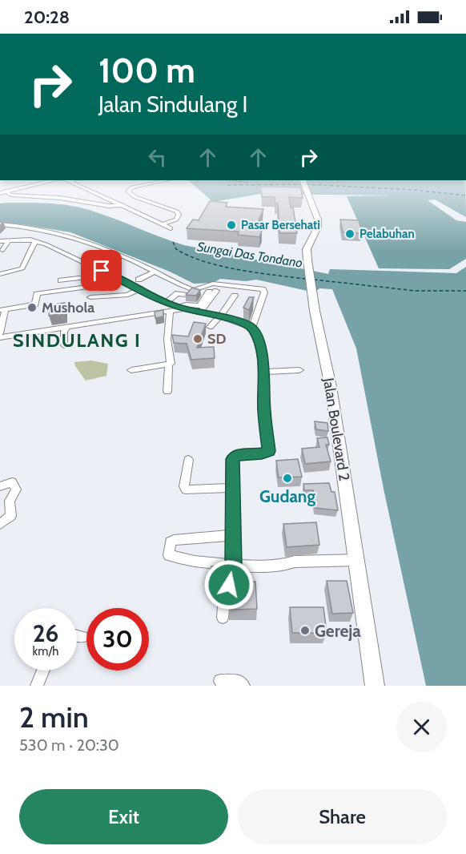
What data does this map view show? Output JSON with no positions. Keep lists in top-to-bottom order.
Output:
{
  "streets": {
    "main road": ["Jalan Boulevard 2"]
  },
  "districts": ["SINDULANG I"],
  "water": ["Sungai Das Tondano"],
  "places": [
    "Pasar Bersehati",
    "Pelabuhan",
    "Mushola",
    "SD",
    "Gudang",
    "Gereja"
  ],
  "page": {
    "status": "20:28",
    "turn": ["100 m", "Jalan Sindulang I"],
    "speed": "26 km/h",
    "limit": "30",
    "heading": ["2 min", "530 m · 20:30"],
    "buttons": ["Exit", "Share"]
  }
}
